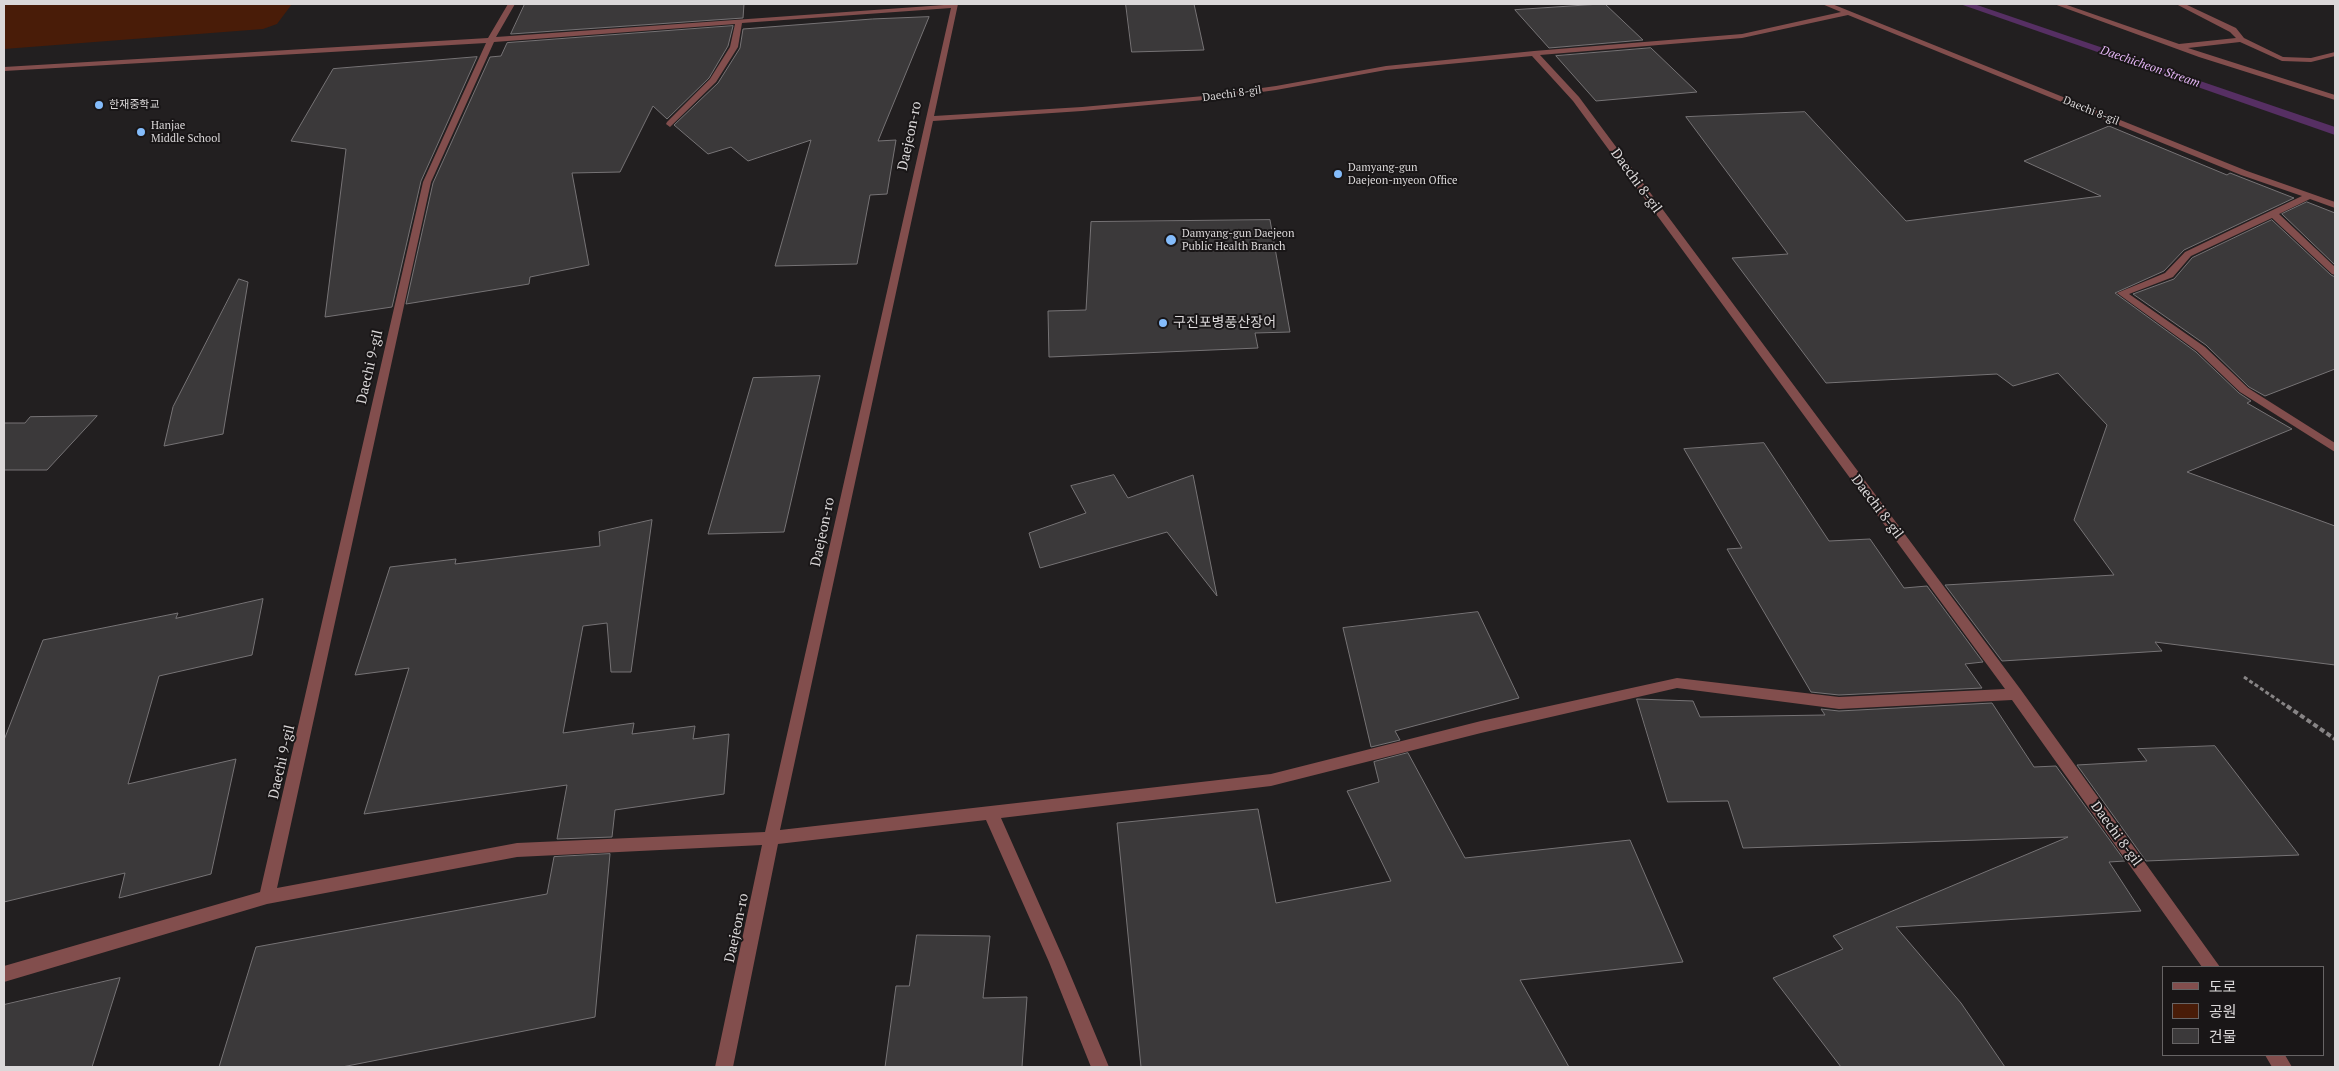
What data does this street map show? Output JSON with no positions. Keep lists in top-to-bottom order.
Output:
{
  "streets": {
    "street": ["Daechi 8-gil", "Daejeon-ro", "Daechi 9-gil"]
  },
  "crossings": [
    ["Daechi 8-gil", "Daejeon-ro"]
  ],
  "water": ["Daechicheon Stream"],
  "places": [
    "한재중학교",
    "Hanjae Middle School",
    "Damyang-gun Daejeon-myeon Office",
    "Damyang-gun Daejeon Public Health Branch",
    "구진포병풍산장어"
  ],
  "legend": ["도로", "공원", "건물"]
}
